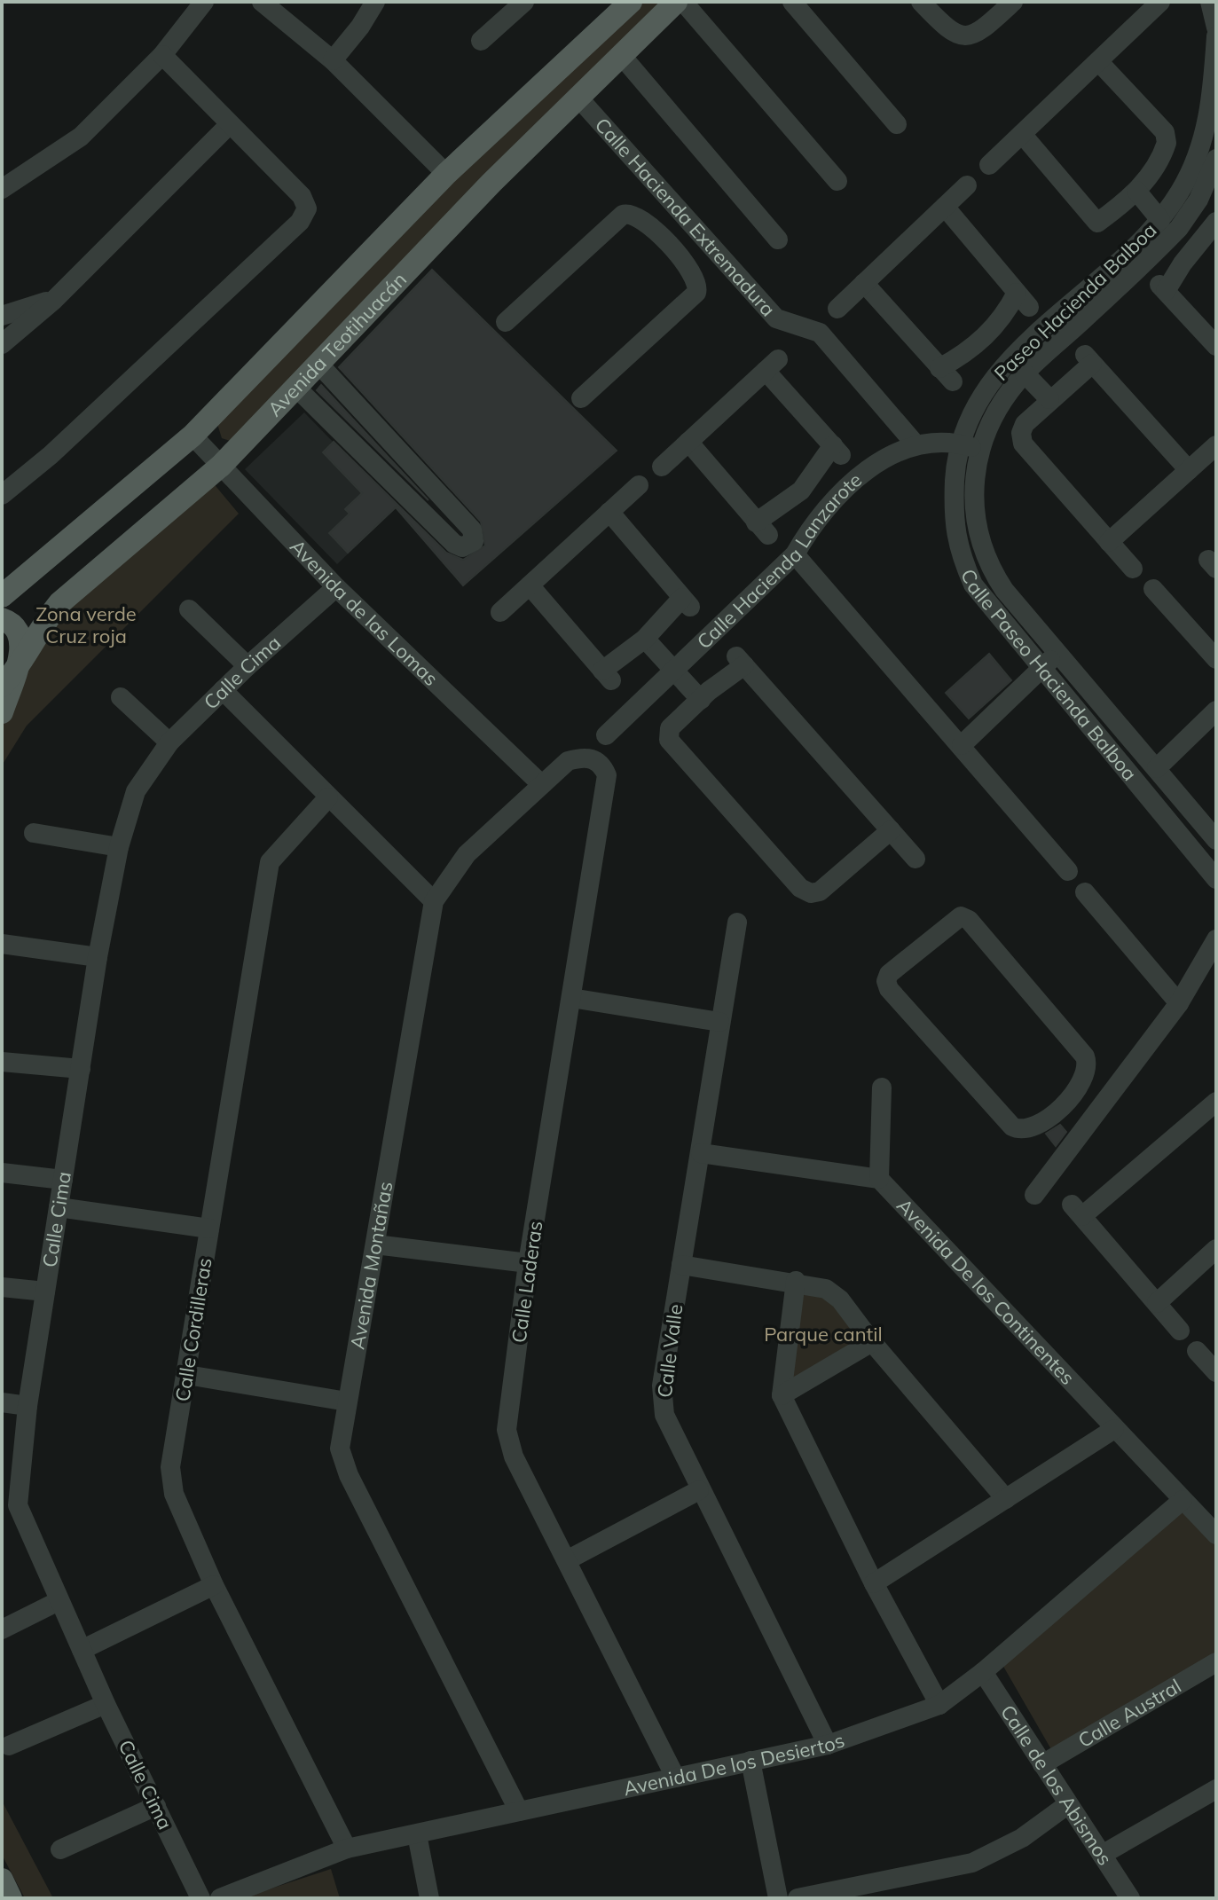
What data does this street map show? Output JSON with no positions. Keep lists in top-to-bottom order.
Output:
{
  "streets": {
    "main road": ["Avenida Teotihuacán"],
    "street": [
      "Calle Hacienda Extremadura",
      "Paseo Hacienda Balboa",
      "Calle Hacienda Lanzarote",
      "Avenida de las Lomas",
      "Calle Cima",
      "Calle Paseo Hacienda Balboa",
      "Avenida Montañas",
      "Calle Laderas",
      "Avenida De los Continentes",
      "Calle Cordilleras",
      "Calle Valle",
      "Calle Austral",
      "Avenida De los Desiertos",
      "Calle de los Abismos"
    ]
  },
  "crossings": [
    ["Calle Hacienda Extremadura", "Avenida Teotihuacán"],
    ["Calle Hacienda Extremadura", "Calle Hacienda Lanzarote"],
    ["Paseo Hacienda Balboa", "Calle Hacienda Lanzarote"],
    ["Paseo Hacienda Balboa", "Calle Paseo Hacienda Balboa"],
    ["Avenida Teotihuacán", "Avenida de las Lomas"],
    ["Calle Hacienda Lanzarote", "Calle Paseo Hacienda Balboa"],
    ["Avenida de las Lomas", "Calle Cima"],
    ["Avenida de las Lomas", "Avenida Montañas"],
    ["Avenida Montañas", "Calle Laderas"],
    ["Avenida Montañas", "Avenida De los Desiertos"],
    ["Calle Laderas", "Avenida De los Desiertos"],
    ["Avenida De los Continentes", "Avenida De los Desiertos"],
    ["Calle Cordilleras", "Avenida De los Desiertos"],
    ["Calle Valle", "Avenida De los Desiertos"],
    ["Calle Austral", "Calle de los Abismos"],
    ["Avenida De los Desiertos", "Calle de los Abismos"]
  ],
  "parks": ["Zona verde Cruz roja", "Parque cantil"]
}
